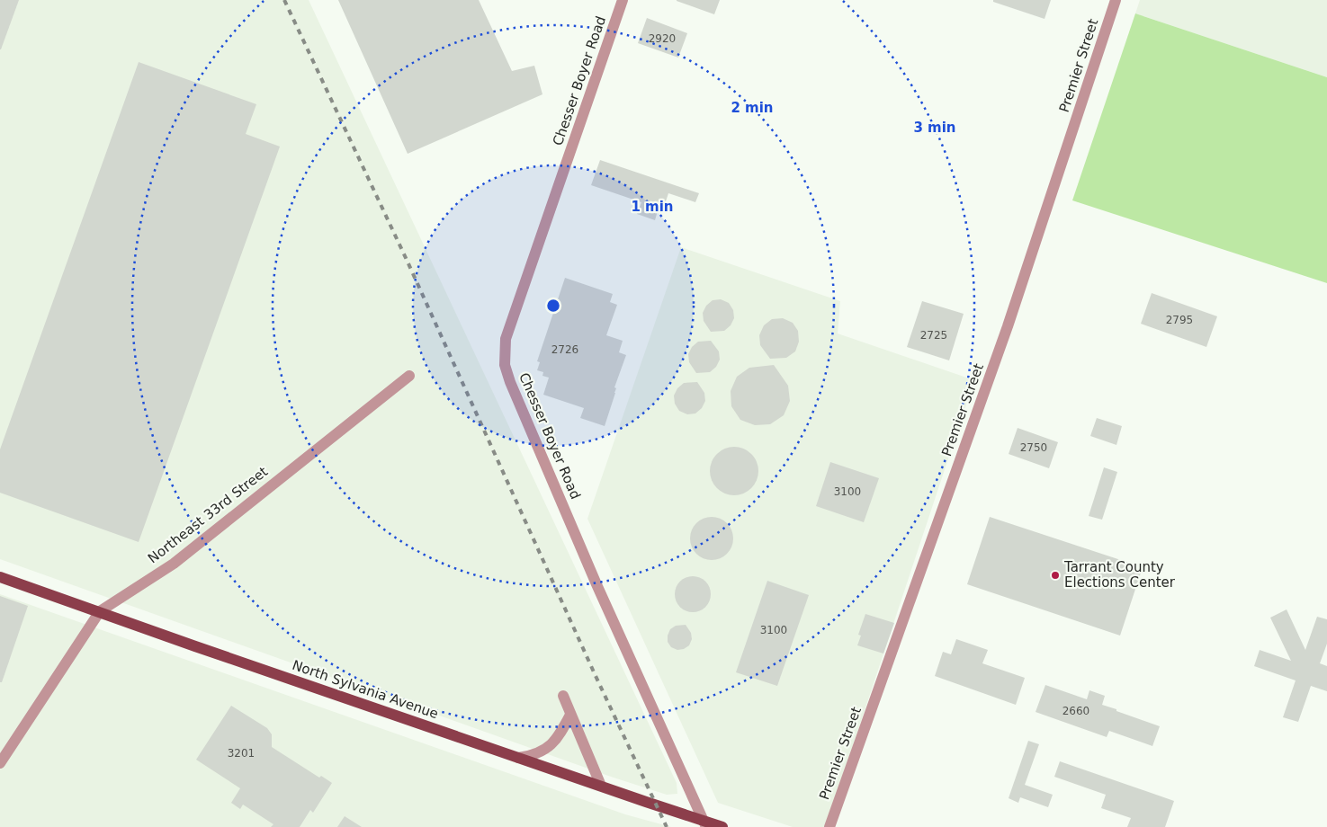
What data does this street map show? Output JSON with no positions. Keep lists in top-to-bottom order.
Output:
{
  "streets": {
    "main road": ["North Sylvania Avenue"],
    "street": ["Premier Street", "Chesser Boyer Road", "Northeast 33rd Street"]
  },
  "crossings": [
    ["Chesser Boyer Road", "North Sylvania Avenue"],
    ["Northeast 33rd Street", "North Sylvania Avenue"]
  ],
  "places": ["Tarrant County Elections Center"],
  "house_numbers": [
    "2920",
    "2795",
    "2725",
    "2726",
    "2750",
    "3100",
    "3100",
    "2660",
    "3201"
  ],
  "rings": ["2 min", "3 min", "1 min"]
}
